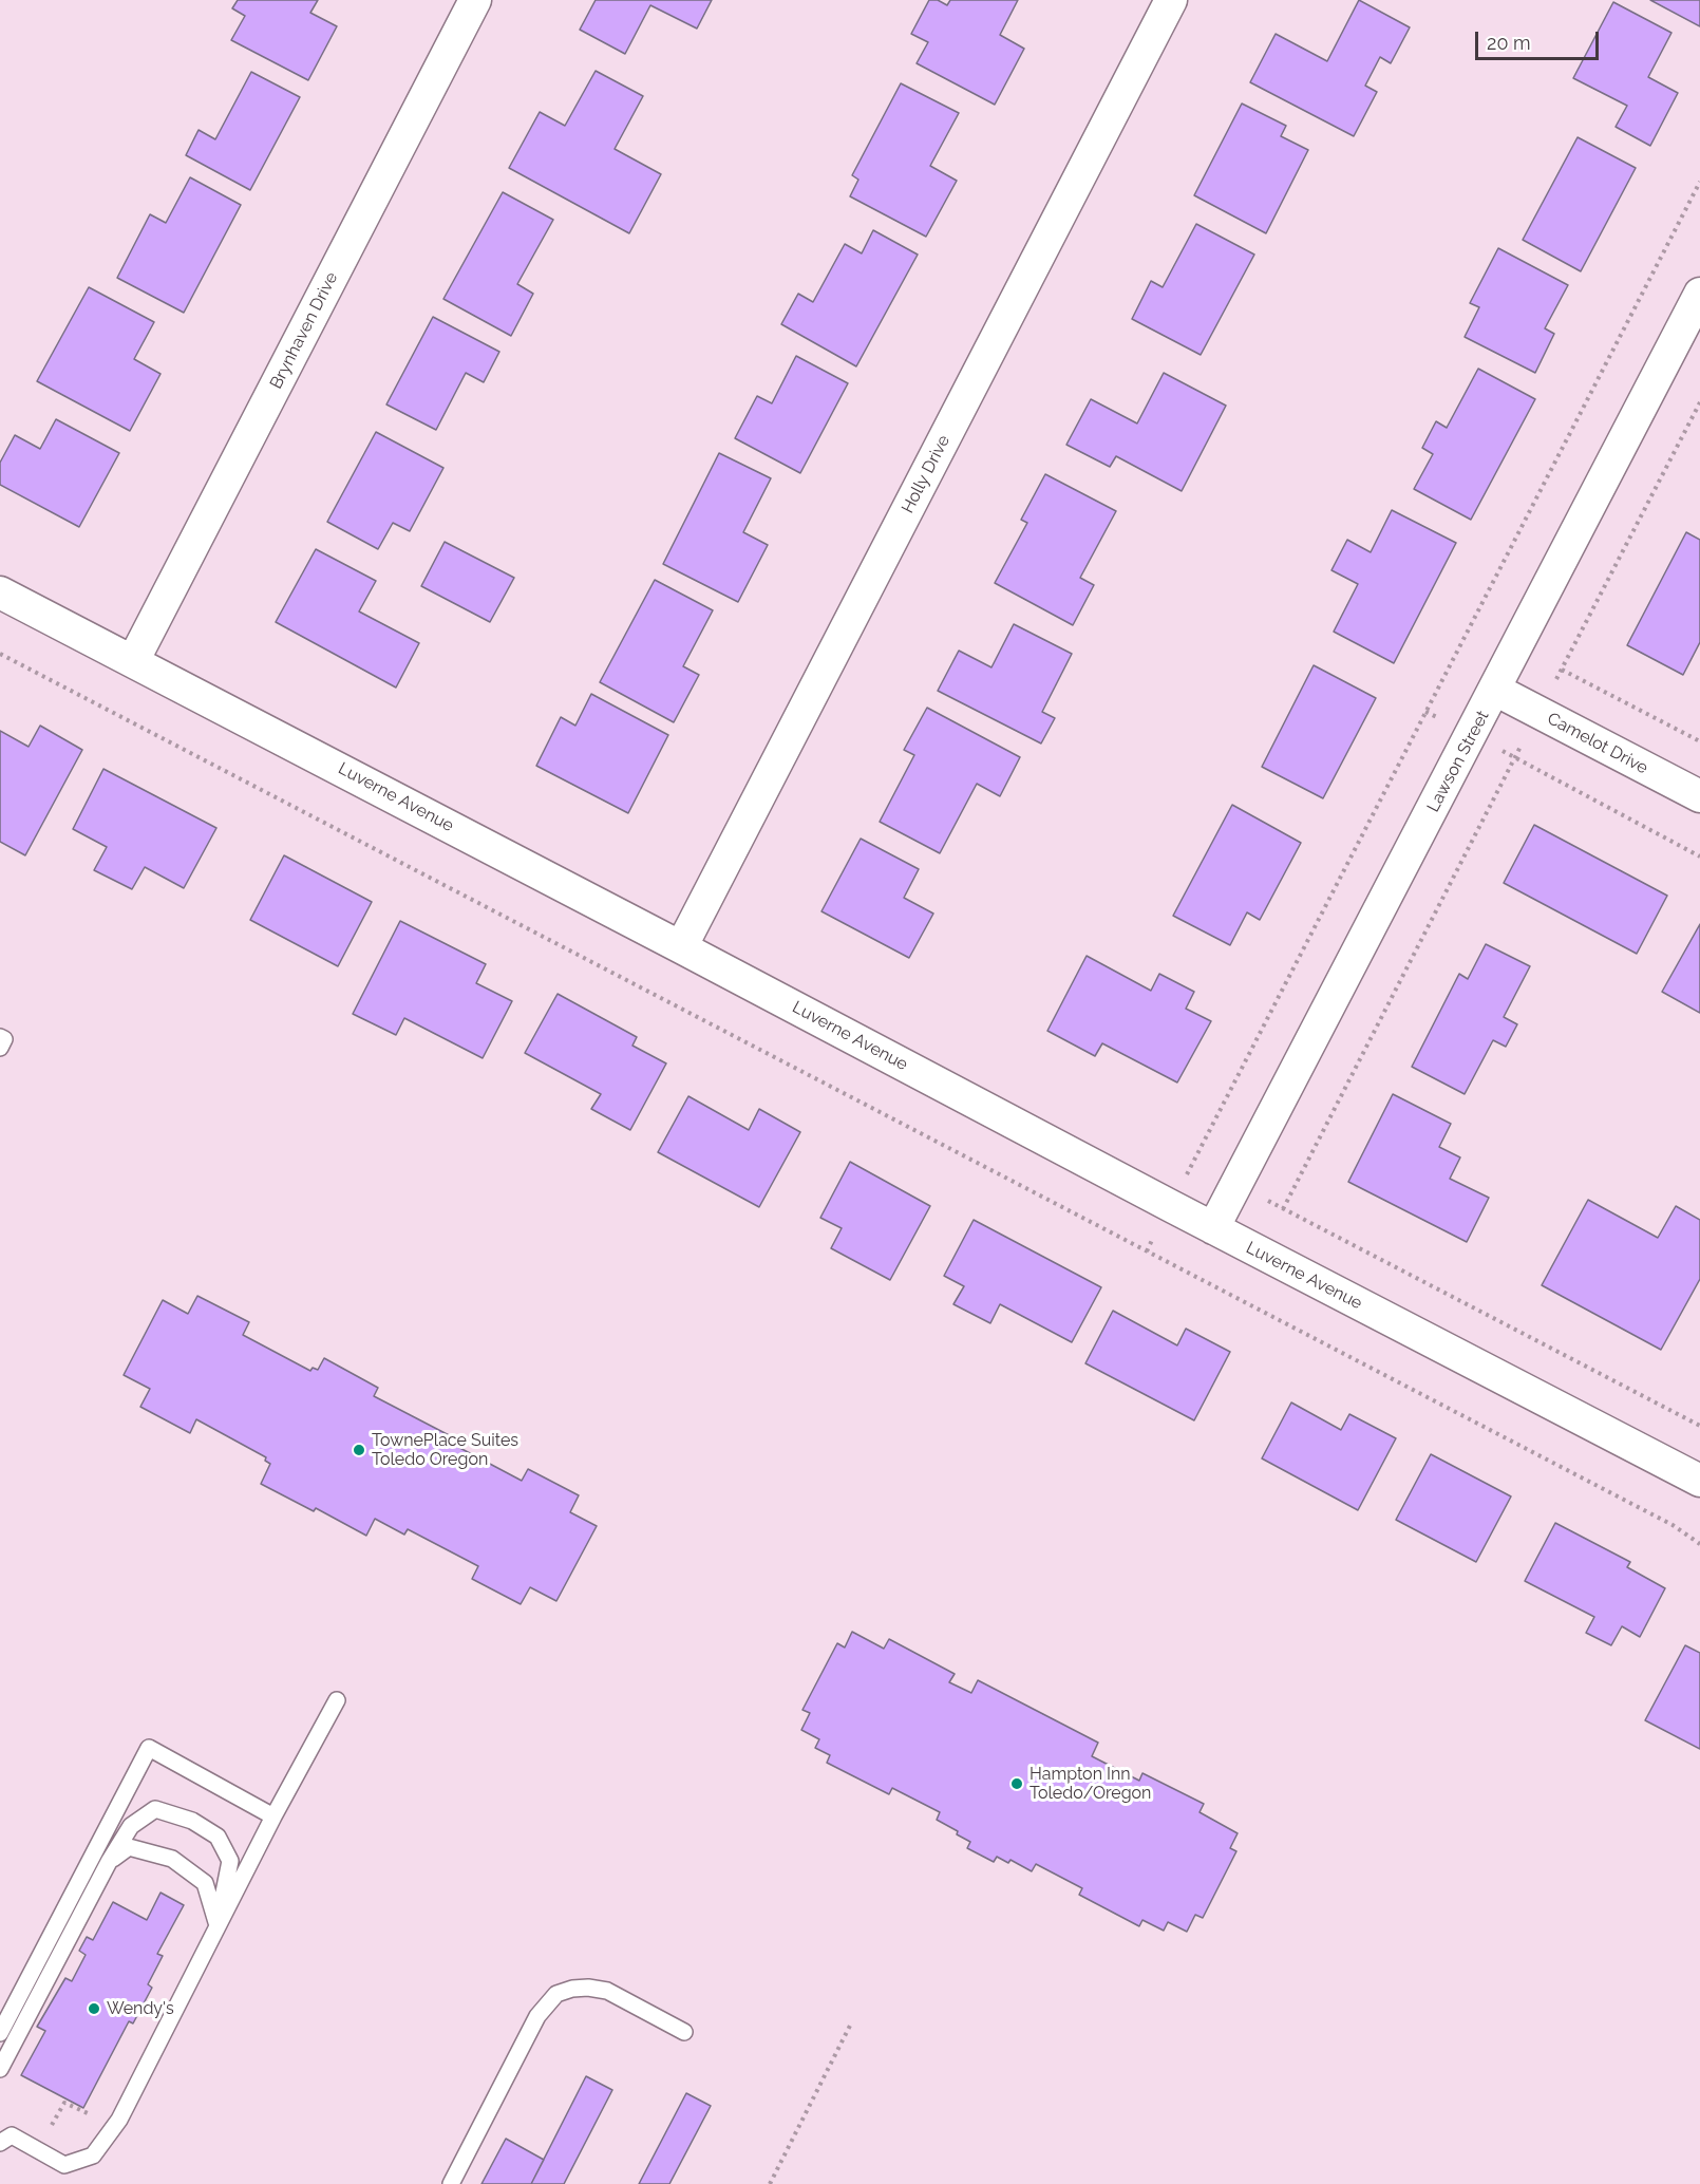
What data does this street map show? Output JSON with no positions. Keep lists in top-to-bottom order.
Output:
{
  "streets": {
    "street": [
      "Brynhaven Drive",
      "Holly Drive",
      "Camelot Drive",
      "Lawson Street",
      "Luverne Avenue"
    ]
  },
  "crossings": [
    ["Brynhaven Drive", "Luverne Avenue"],
    ["Holly Drive", "Luverne Avenue"],
    ["Camelot Drive", "Lawson Street"],
    ["Lawson Street", "Luverne Avenue"]
  ],
  "places": ["TownePlace Suites Toledo Oregon", "Hampton Inn Toledo/Oregon", "Wendy's"],
  "scale_bar": "20 m"
}
